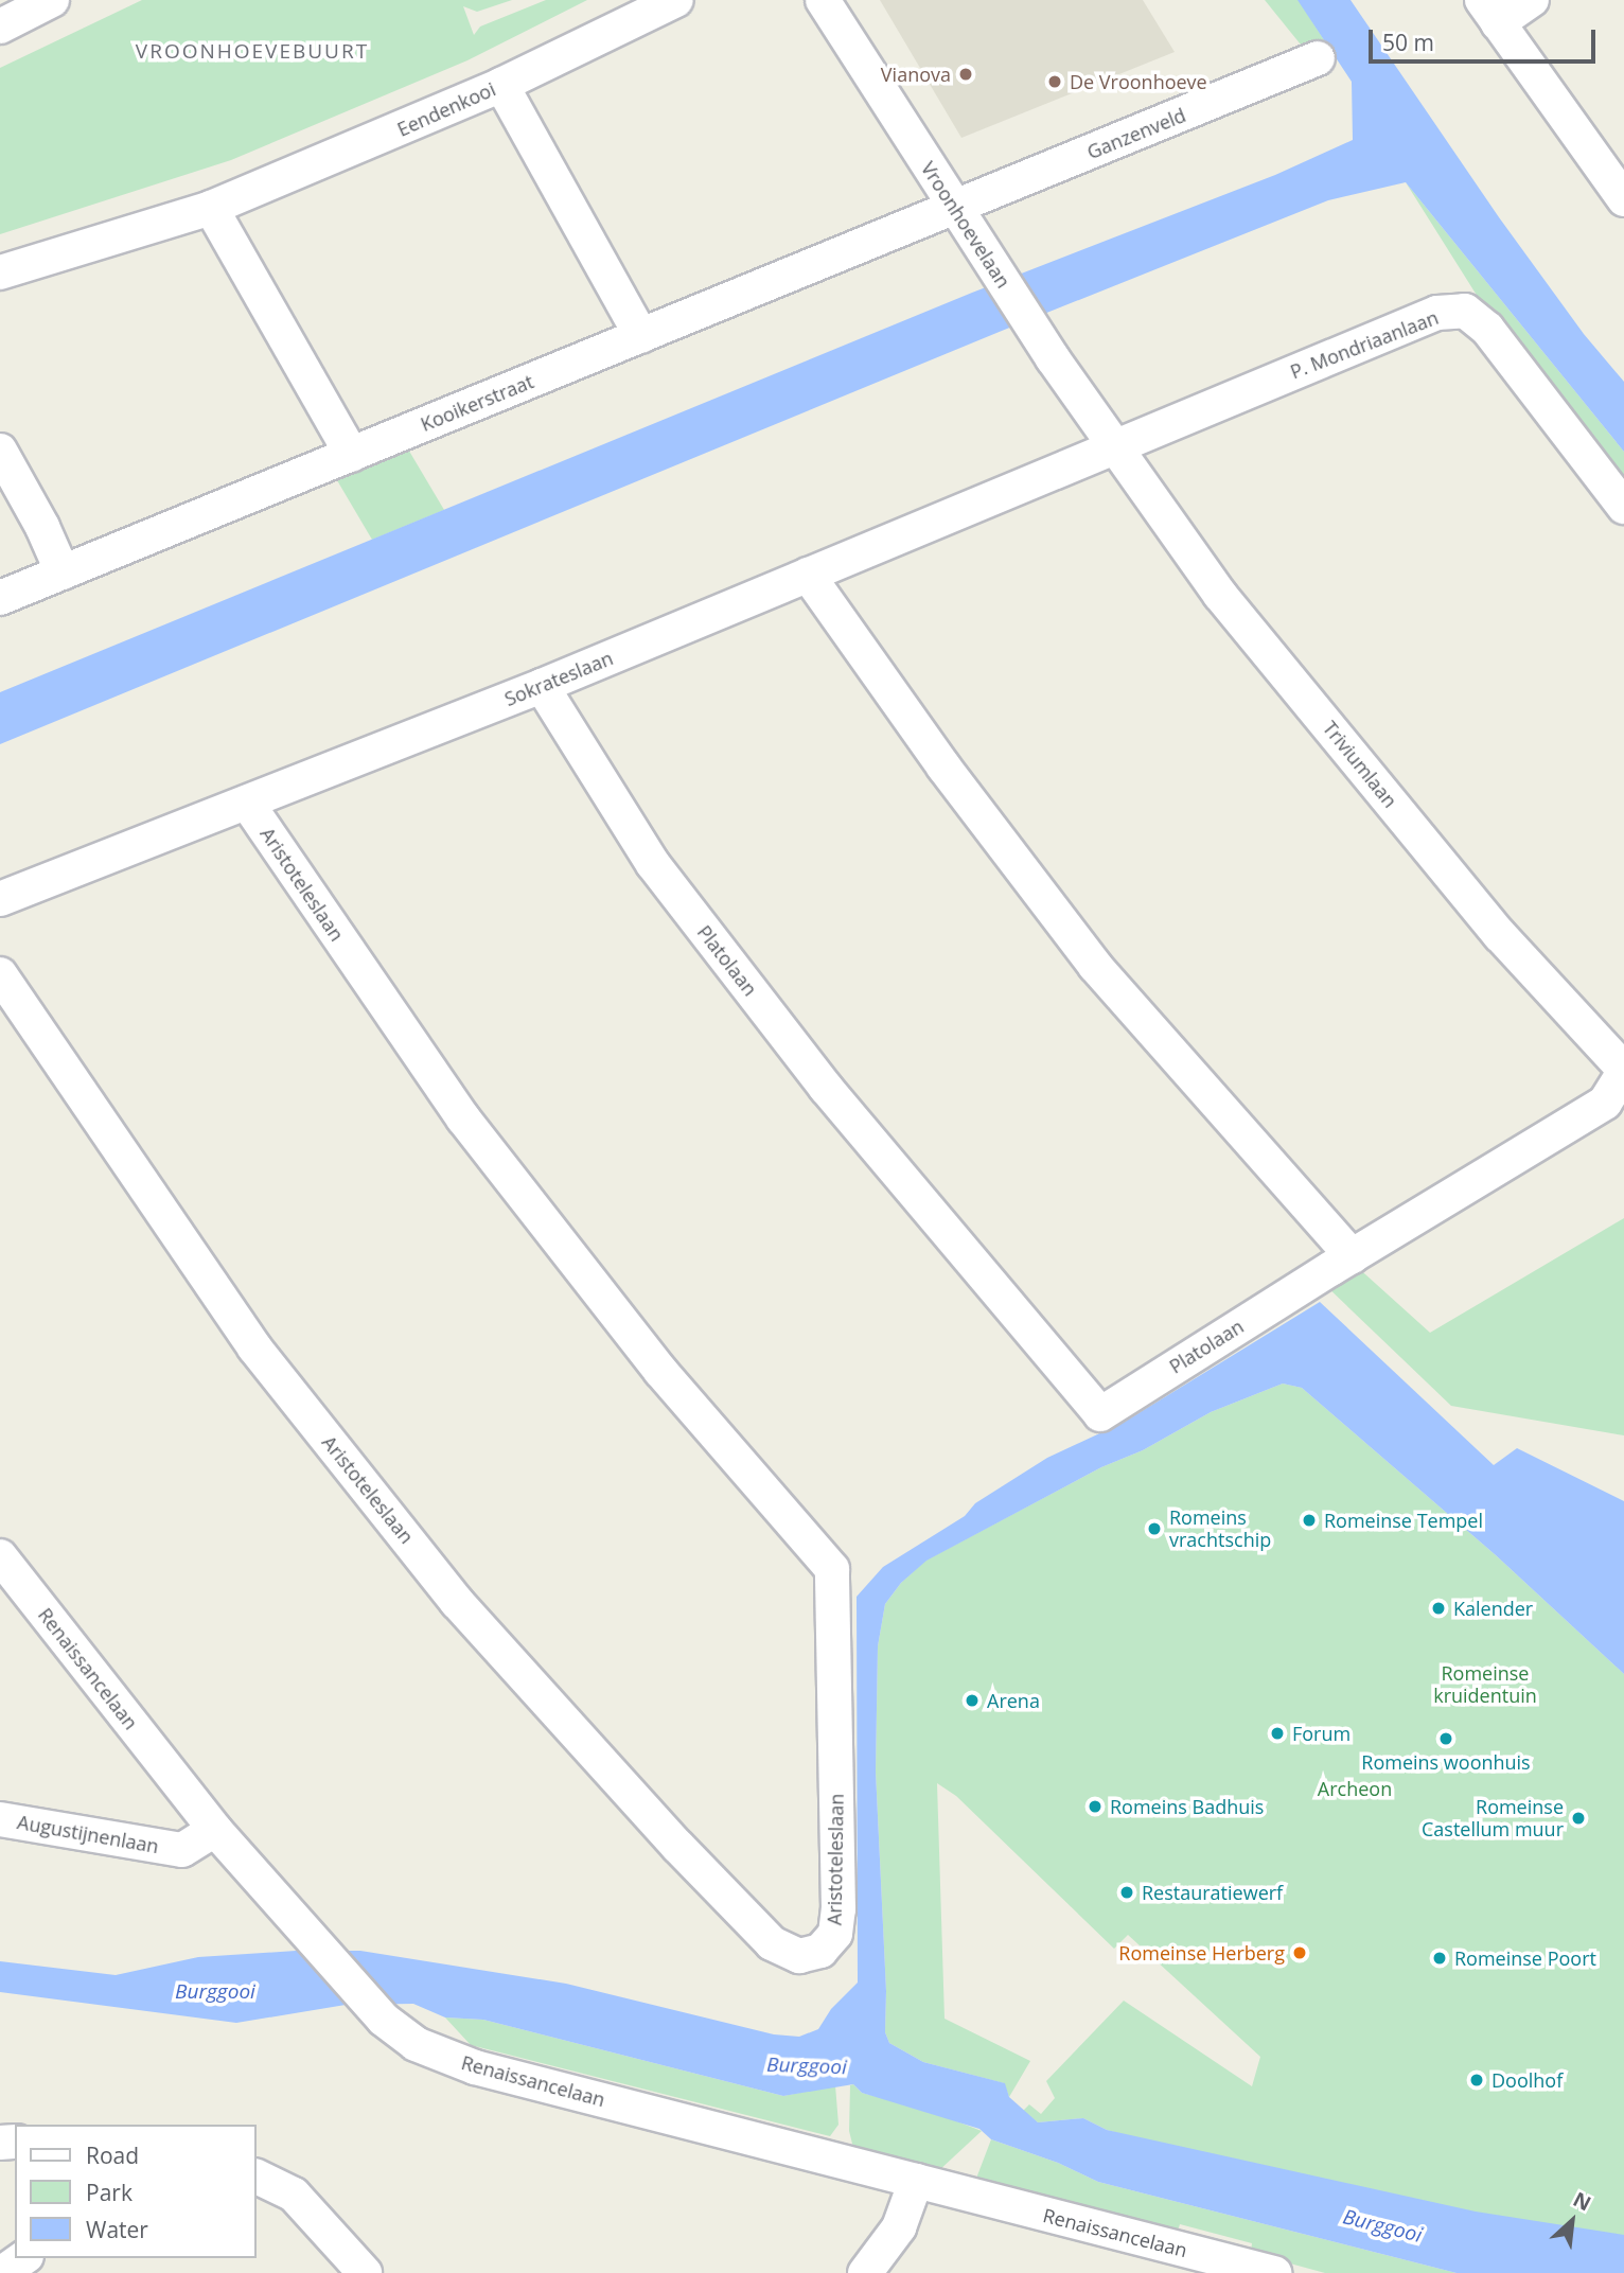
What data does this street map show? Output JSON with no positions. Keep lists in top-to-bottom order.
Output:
{
  "streets": {
    "street": [
      "Eendenkooi",
      "Ganzenveld",
      "Vroonhoevelaan",
      "P. Mondriaanlaan",
      "Kooikerstraat",
      "Sokrateslaan",
      "Triviumlaan",
      "Aristoteleslaan",
      "Platolaan",
      "Renaissancelaan",
      "Augustijnenlaan"
    ]
  },
  "crossings": [
    ["Ganzenveld", "Vroonhoevelaan"],
    ["Ganzenveld", "Kooikerstraat"],
    ["Vroonhoevelaan", "P. Mondriaanlaan"],
    ["Vroonhoevelaan", "Kooikerstraat"],
    ["Vroonhoevelaan", "Sokrateslaan"],
    ["Vroonhoevelaan", "Triviumlaan"],
    ["P. Mondriaanlaan", "Sokrateslaan"],
    ["P. Mondriaanlaan", "Triviumlaan"],
    ["Sokrateslaan", "Triviumlaan"],
    ["Sokrateslaan", "Aristoteleslaan"],
    ["Sokrateslaan", "Platolaan"],
    ["Triviumlaan", "Platolaan"],
    ["Renaissancelaan", "Augustijnenlaan"]
  ],
  "districts": ["VROONHOEVEBUURT"],
  "water": ["Burggooi"],
  "parks": ["Romeinse kruidentuin", "Archeon"],
  "places": [
    "Vianova",
    "De Vroonhoeve",
    "Romeinse Tempel",
    "Romeins vrachtschip",
    "Kalender",
    "Arena",
    "Forum",
    "Romeins woonhuis",
    "Romeins Badhuis",
    "Romeinse Castellum muur",
    "Restauratiewerf",
    "Romeinse Herberg",
    "Romeinse Poort",
    "Doolhof"
  ],
  "legend": ["Road", "Park", "Water"],
  "scale_bar": "50 m",
  "north": "top right"
}
